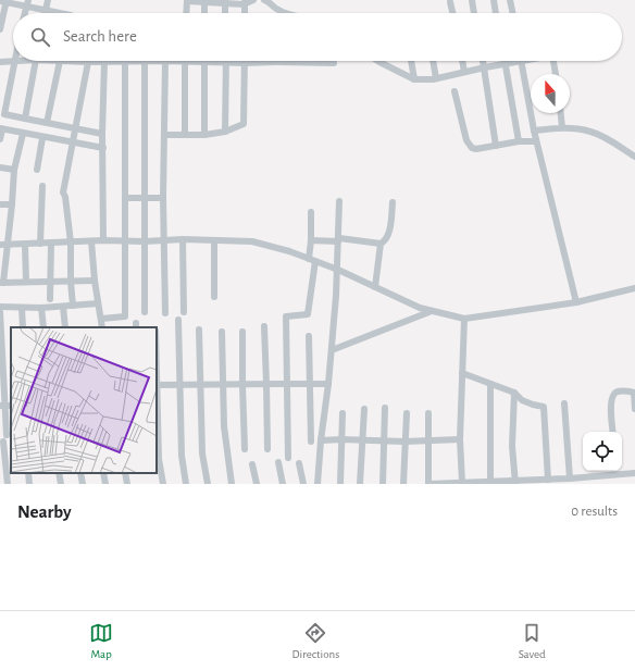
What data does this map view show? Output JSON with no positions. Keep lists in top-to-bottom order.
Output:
{
  "north": "top",
  "page": {
    "search": "Search here",
    "heading": ["Nearby", "0 results"],
    "nav": ["Map", "Directions", "Saved"]
  }
}
